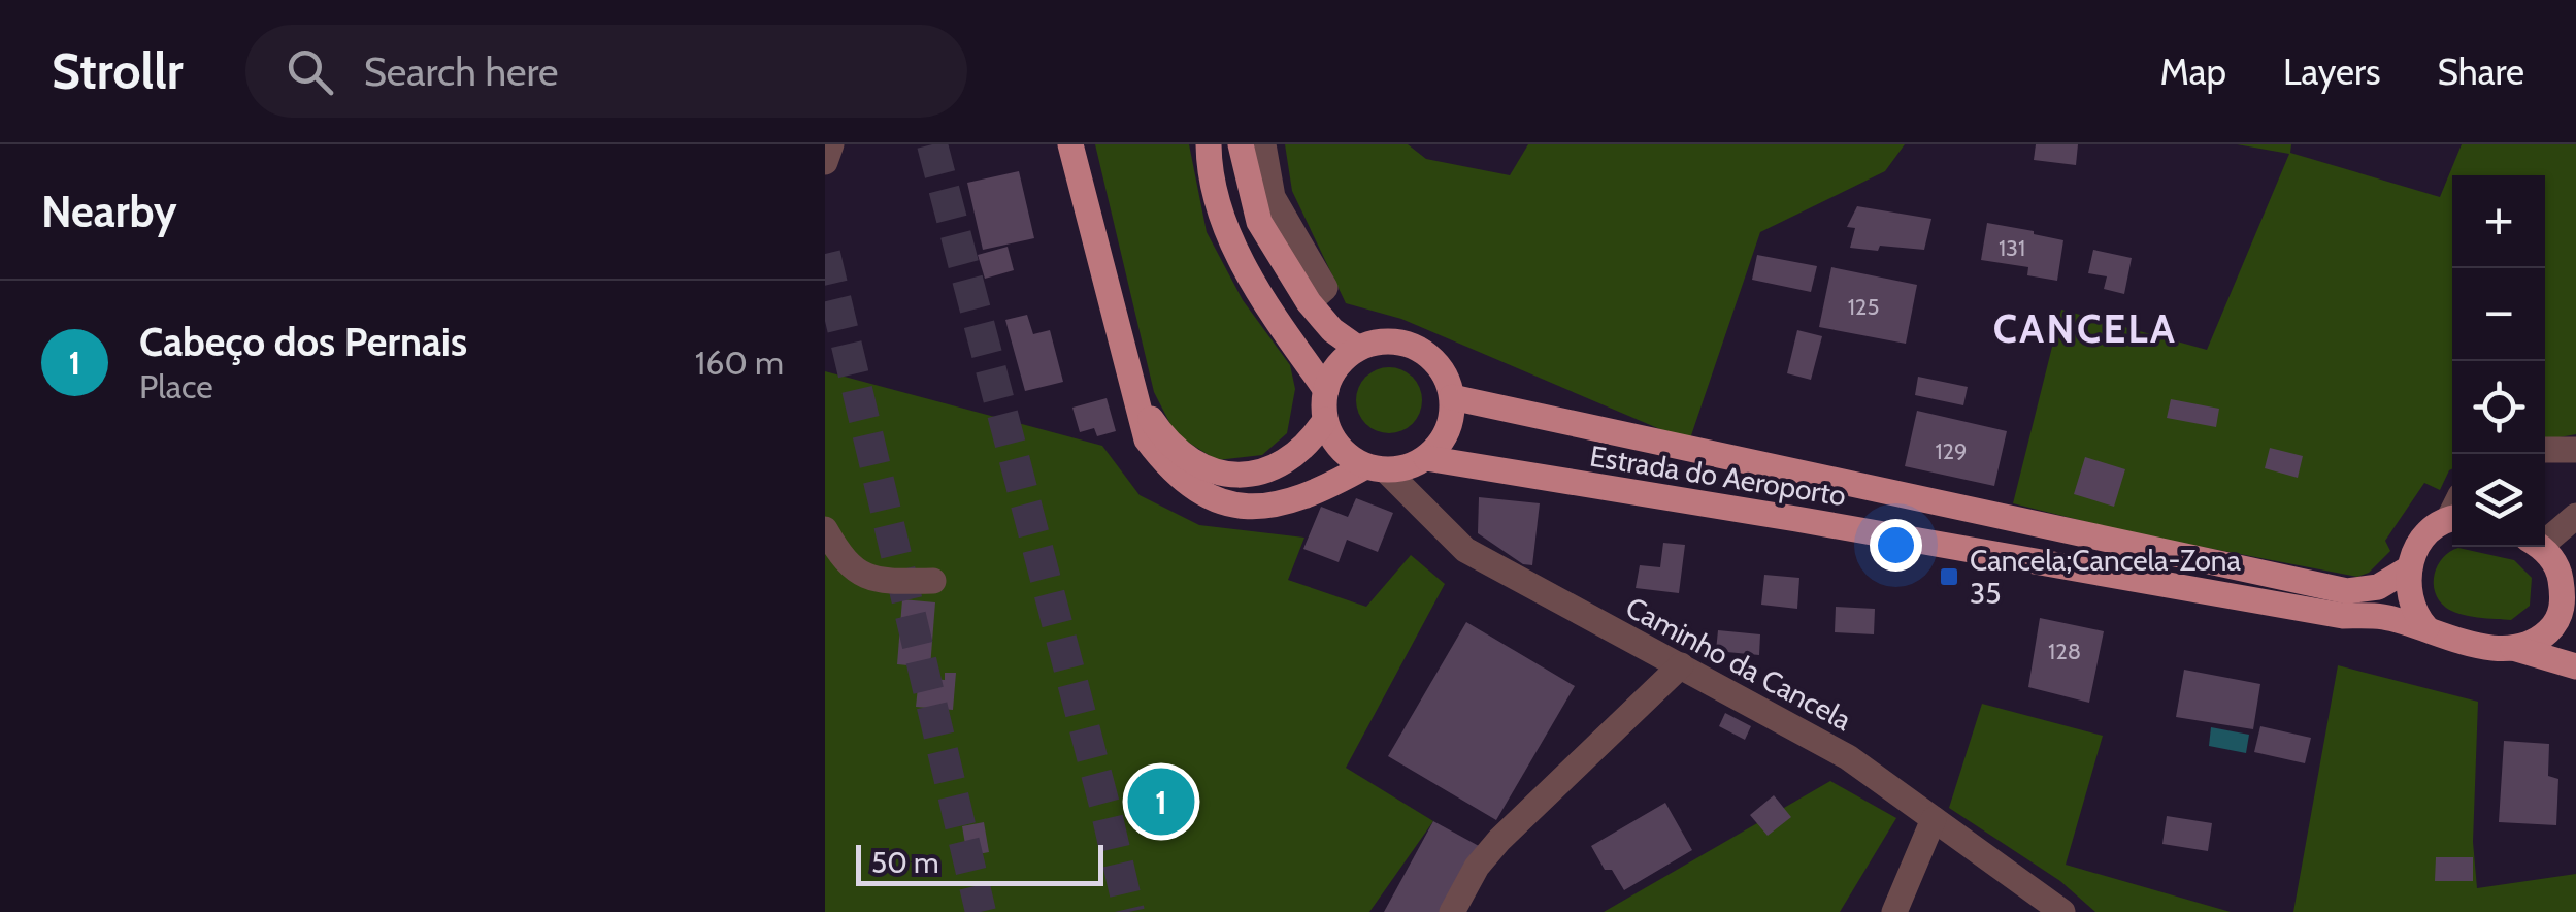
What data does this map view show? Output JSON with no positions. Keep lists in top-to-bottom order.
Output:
{
  "streets": {
    "main road": ["Estrada do Aeroporto"],
    "street": ["Caminho da Cancela"]
  },
  "crossings": [
    ["Estrada do Aeroporto", "Caminho da Cancela"]
  ],
  "districts": ["CANCELA"],
  "places": {
    "transit": ["Cancela;Cancela-Zona 35"]
  },
  "house_numbers": [
    "131",
    "125",
    "129",
    "128"
  ],
  "scale_bar": "50 m",
  "page": {
    "header": "Strollr",
    "search": "Search here",
    "nav": ["Map", "Layers", "Share"],
    "heading": "Nearby",
    "map_buttons": ["+", "−"],
    "list": [
      {
        "mark": "1",
        "name": "Cabeço dos Pernais",
        "note": "Place",
        "value": "160 m"
      }
    ],
    "pins": "1",
    "scale": "50 m"
  }
}
